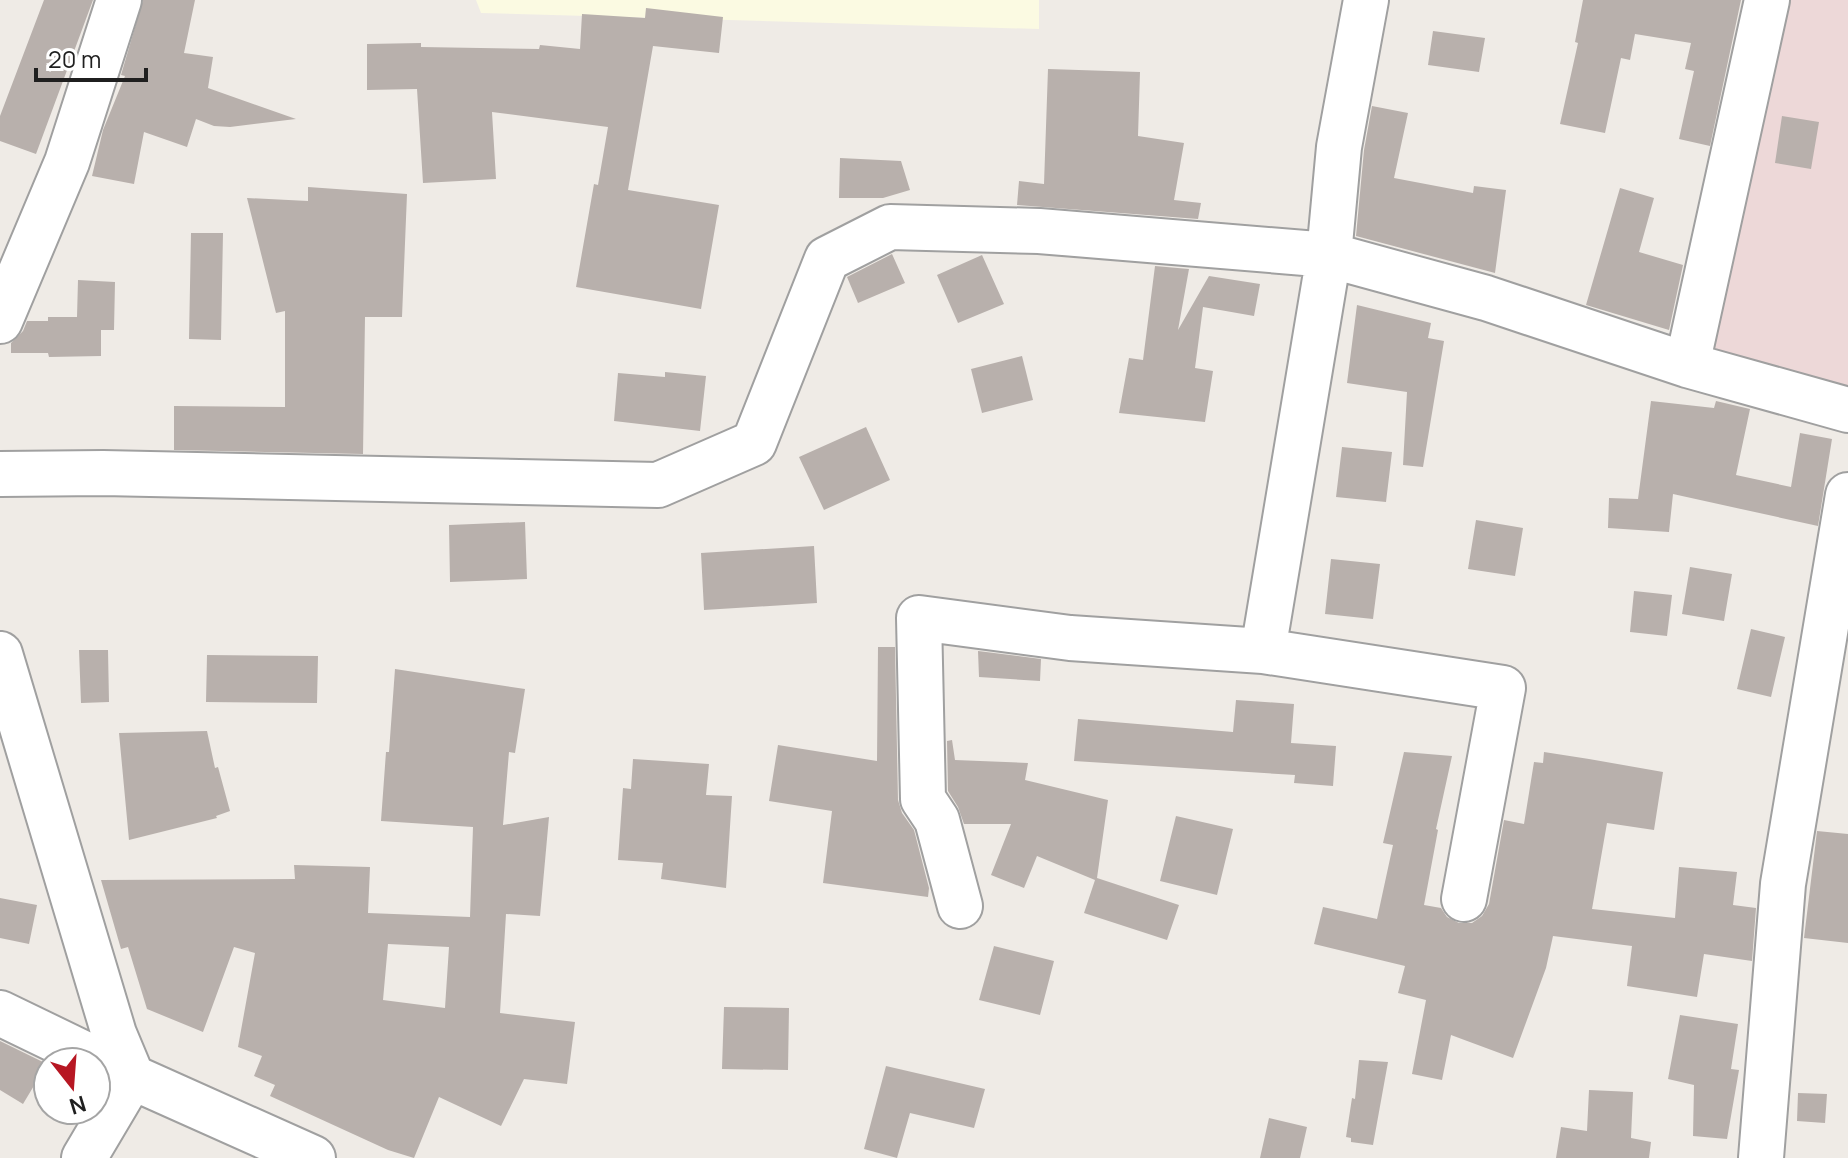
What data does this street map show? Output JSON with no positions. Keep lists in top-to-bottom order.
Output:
{
  "scale_bar": "20 m",
  "north": "bottom"
}
